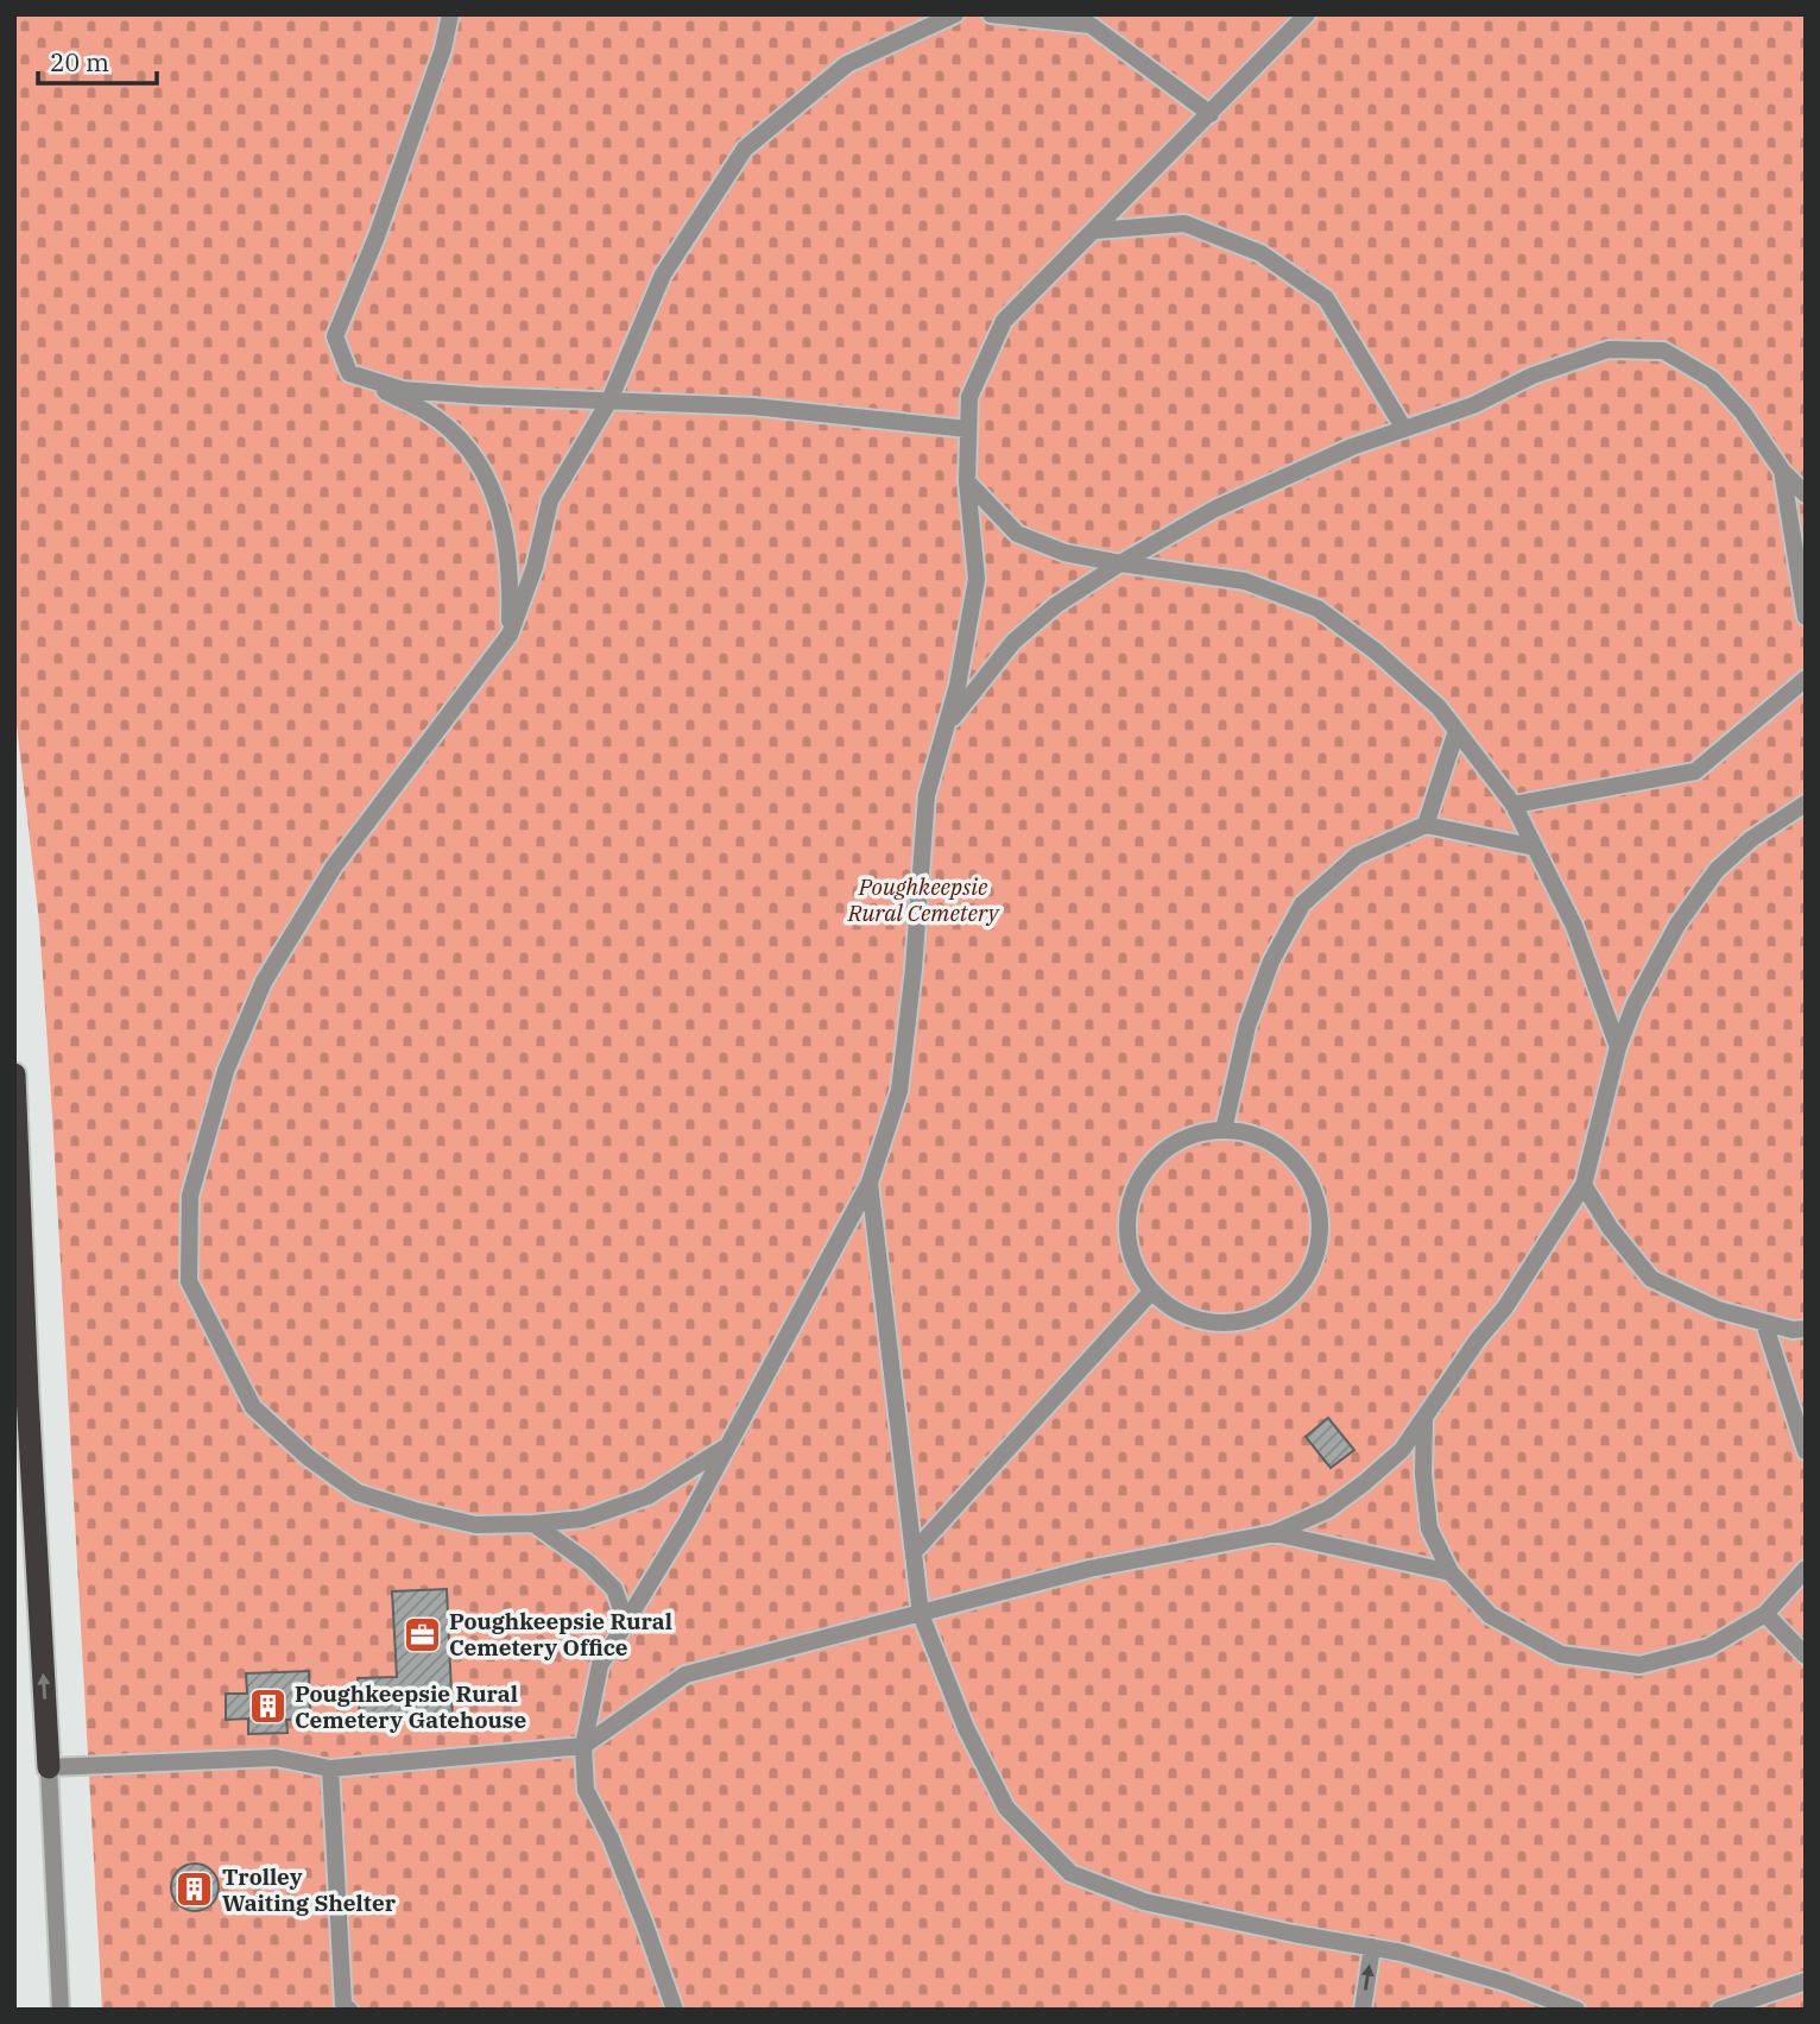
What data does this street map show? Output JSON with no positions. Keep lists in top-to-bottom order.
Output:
{
  "parks": ["Poughkeepsie Rural Cemetery"],
  "places": {
    "office": ["Poughkeepsie Rural Cemetery Office"],
    "building": ["Poughkeepsie Rural Cemetery Gatehouse", "Trolley Waiting Shelter"]
  },
  "scale_bar": "20 m"
}
